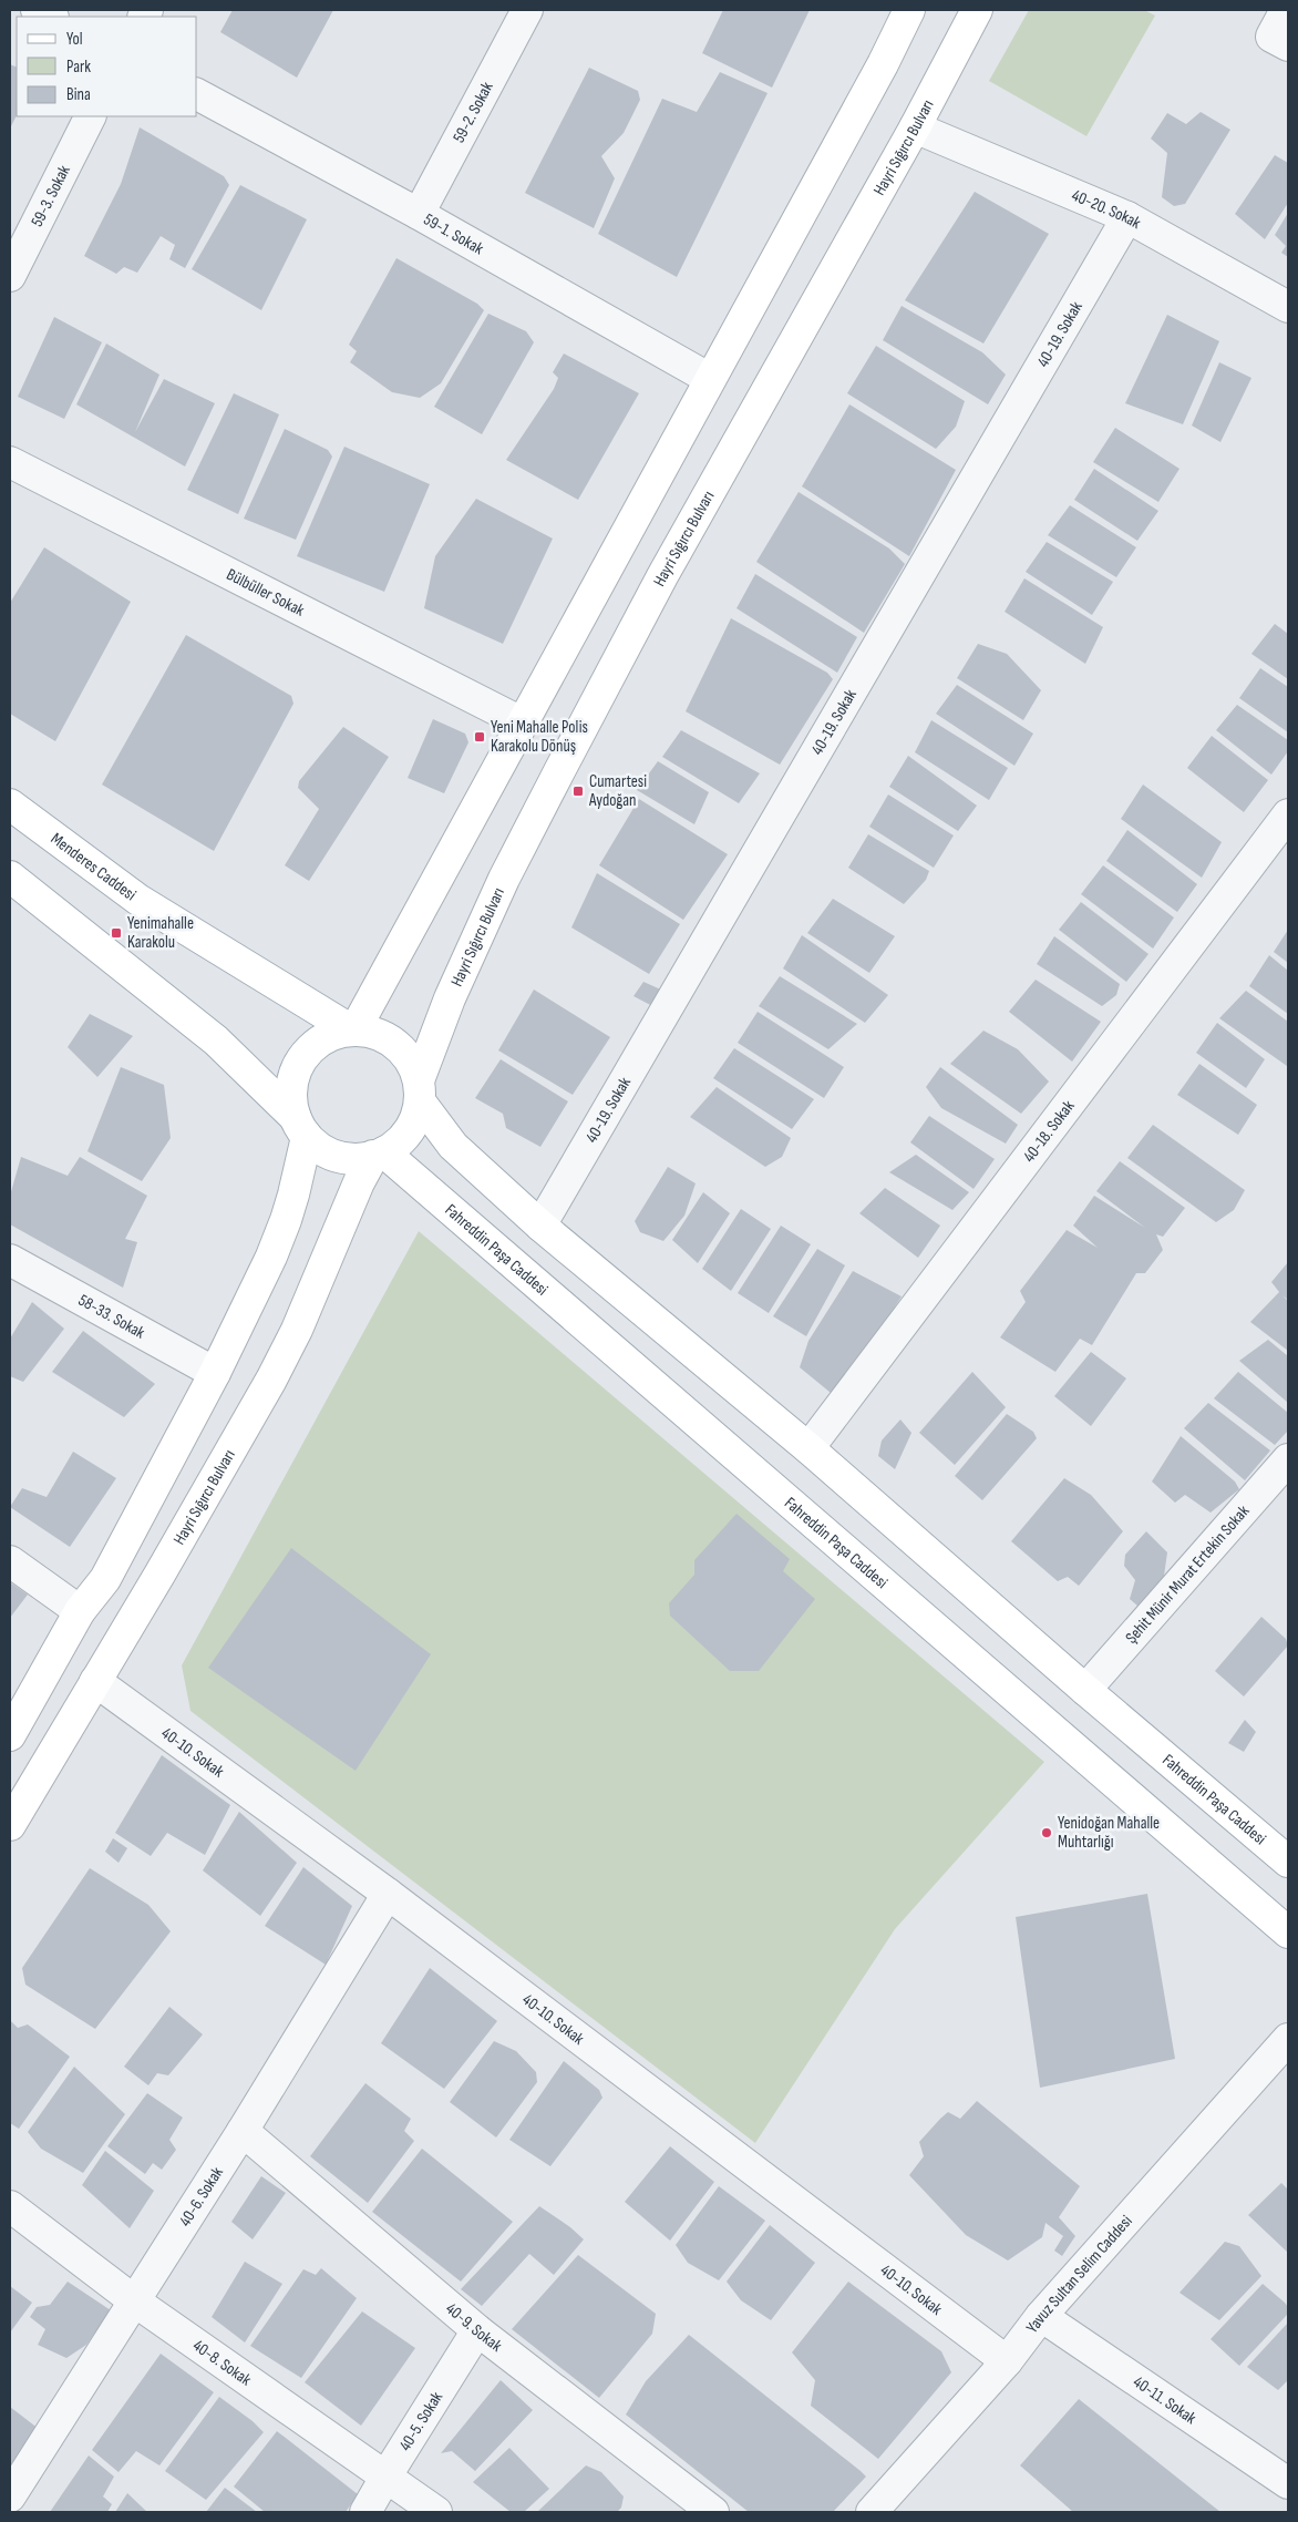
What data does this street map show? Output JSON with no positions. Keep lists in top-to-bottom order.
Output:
{
  "streets": {
    "main road": ["Hayri Sığırcı Bulvarı", "Menderes Caddesi", "Fahreddin Paşa Caddesi"],
    "street": [
      "59-2. Sokak",
      "59-3. Sokak",
      "40-20. Sokak",
      "59-1. Sokak",
      "40-19. Sokak",
      "Bülbüller Sokak",
      "40-18. Sokak",
      "58-33. Sokak",
      "Şehit Münir Murat Ertekin Sokak",
      "40-10. Sokak",
      "40-6. Sokak",
      "Yavuz Sultan Selim Caddesi",
      "40-9. Sokak",
      "40-8. Sokak",
      "40-11. Sokak",
      "40-5. Sokak"
    ]
  },
  "crossings": [
    ["59-2. Sokak", "59-1. Sokak"],
    ["Hayri Sığırcı Bulvarı", "40-20. Sokak"],
    ["Hayri Sığırcı Bulvarı", "Menderes Caddesi"],
    ["Hayri Sığırcı Bulvarı", "Fahreddin Paşa Caddesi"],
    ["Hayri Sığırcı Bulvarı", "40-10. Sokak"],
    ["40-20. Sokak", "40-19. Sokak"],
    ["40-19. Sokak", "Fahreddin Paşa Caddesi"],
    ["Menderes Caddesi", "Fahreddin Paşa Caddesi"],
    ["40-18. Sokak", "Fahreddin Paşa Caddesi"],
    ["Fahreddin Paşa Caddesi", "Şehit Münir Murat Ertekin Sokak"],
    ["40-10. Sokak", "40-6. Sokak"],
    ["40-10. Sokak", "Yavuz Sultan Selim Caddesi"],
    ["40-6. Sokak", "40-9. Sokak"],
    ["40-6. Sokak", "40-8. Sokak"],
    ["Yavuz Sultan Selim Caddesi", "40-11. Sokak"],
    ["40-9. Sokak", "40-5. Sokak"],
    ["40-8. Sokak", "40-5. Sokak"]
  ],
  "places": {
    "transit": ["Yeni Mahalle Polis Karakolu Dönüş", "Cumartesi Aydoğan", "Yenimahalle Karakolu"],
    "other": ["Yenidoğan Mahalle Muhtarlığı"]
  },
  "legend": ["Yol", "Park", "Bina"]
}
